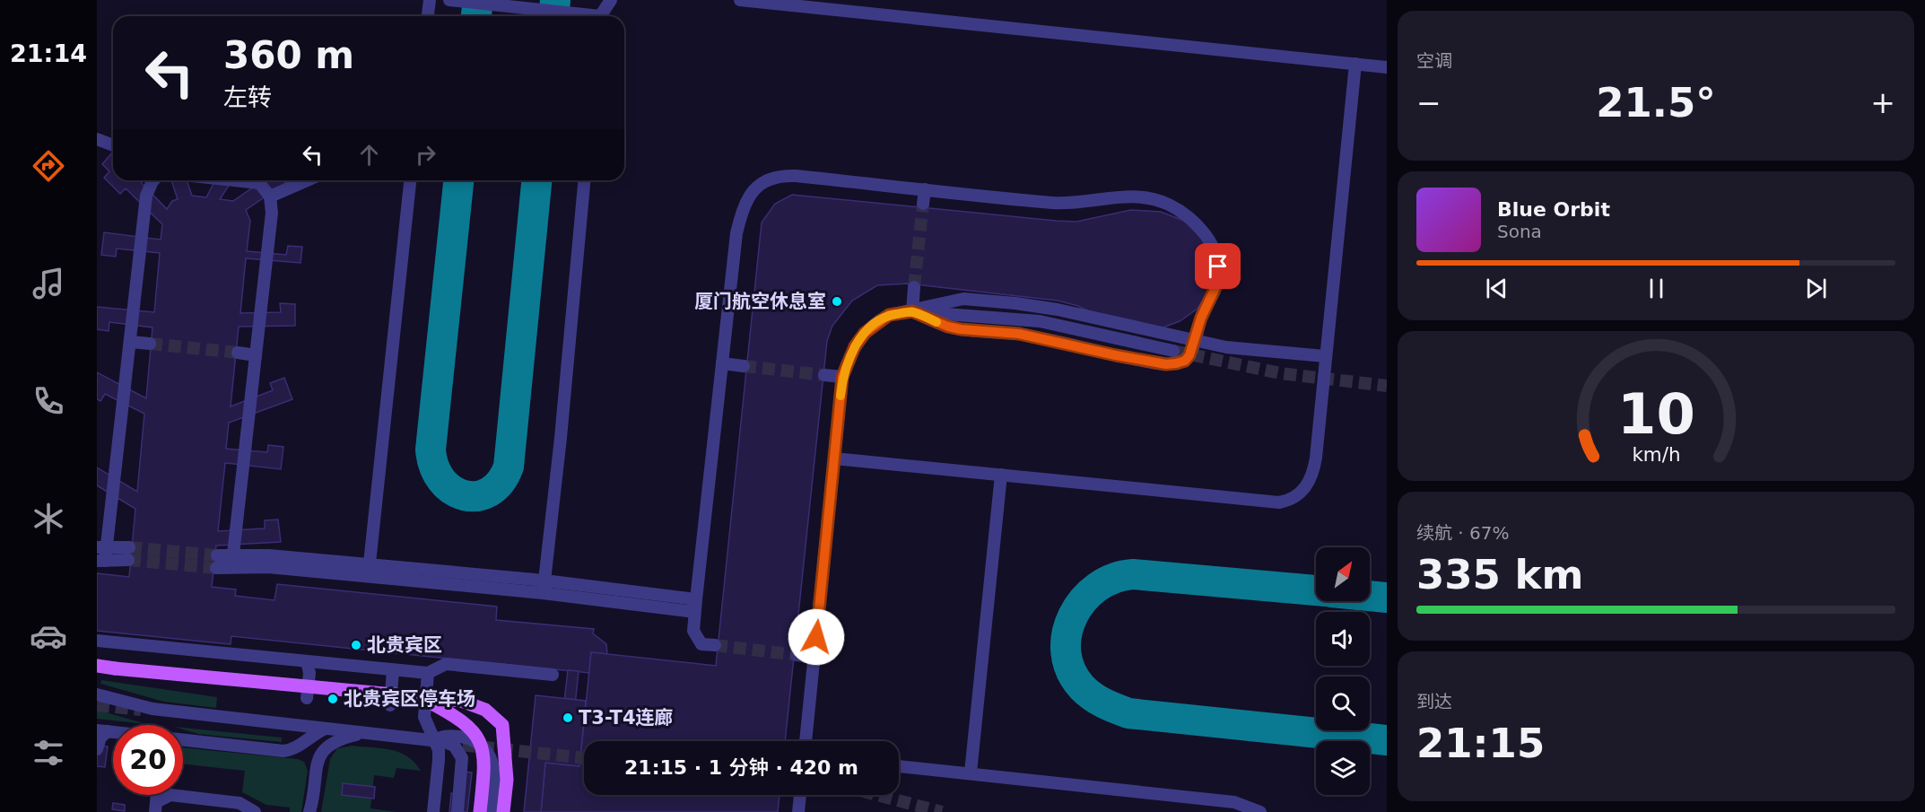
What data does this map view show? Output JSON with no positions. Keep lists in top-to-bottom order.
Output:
{
  "places": [
    "厦门航空休息室",
    "北贵宾区",
    "北贵宾区停车场",
    "T3-T4连廊"
  ],
  "north": "top right",
  "page": {
    "tabs": "21:14",
    "tile": [
      "空调",
      ["续航 · 67%", "335 km"],
      ["到达", "21:15"]
    ],
    "turn": ["360 m", "左转"],
    "heat": ["−", "21.5°", "+"],
    "song": ["Blue Orbit", "Sona"],
    "limit": "20",
    "trip": "21:15 · 1 分钟 · 420 m",
    "gauge": ["10", "km/h"]
  }
}
